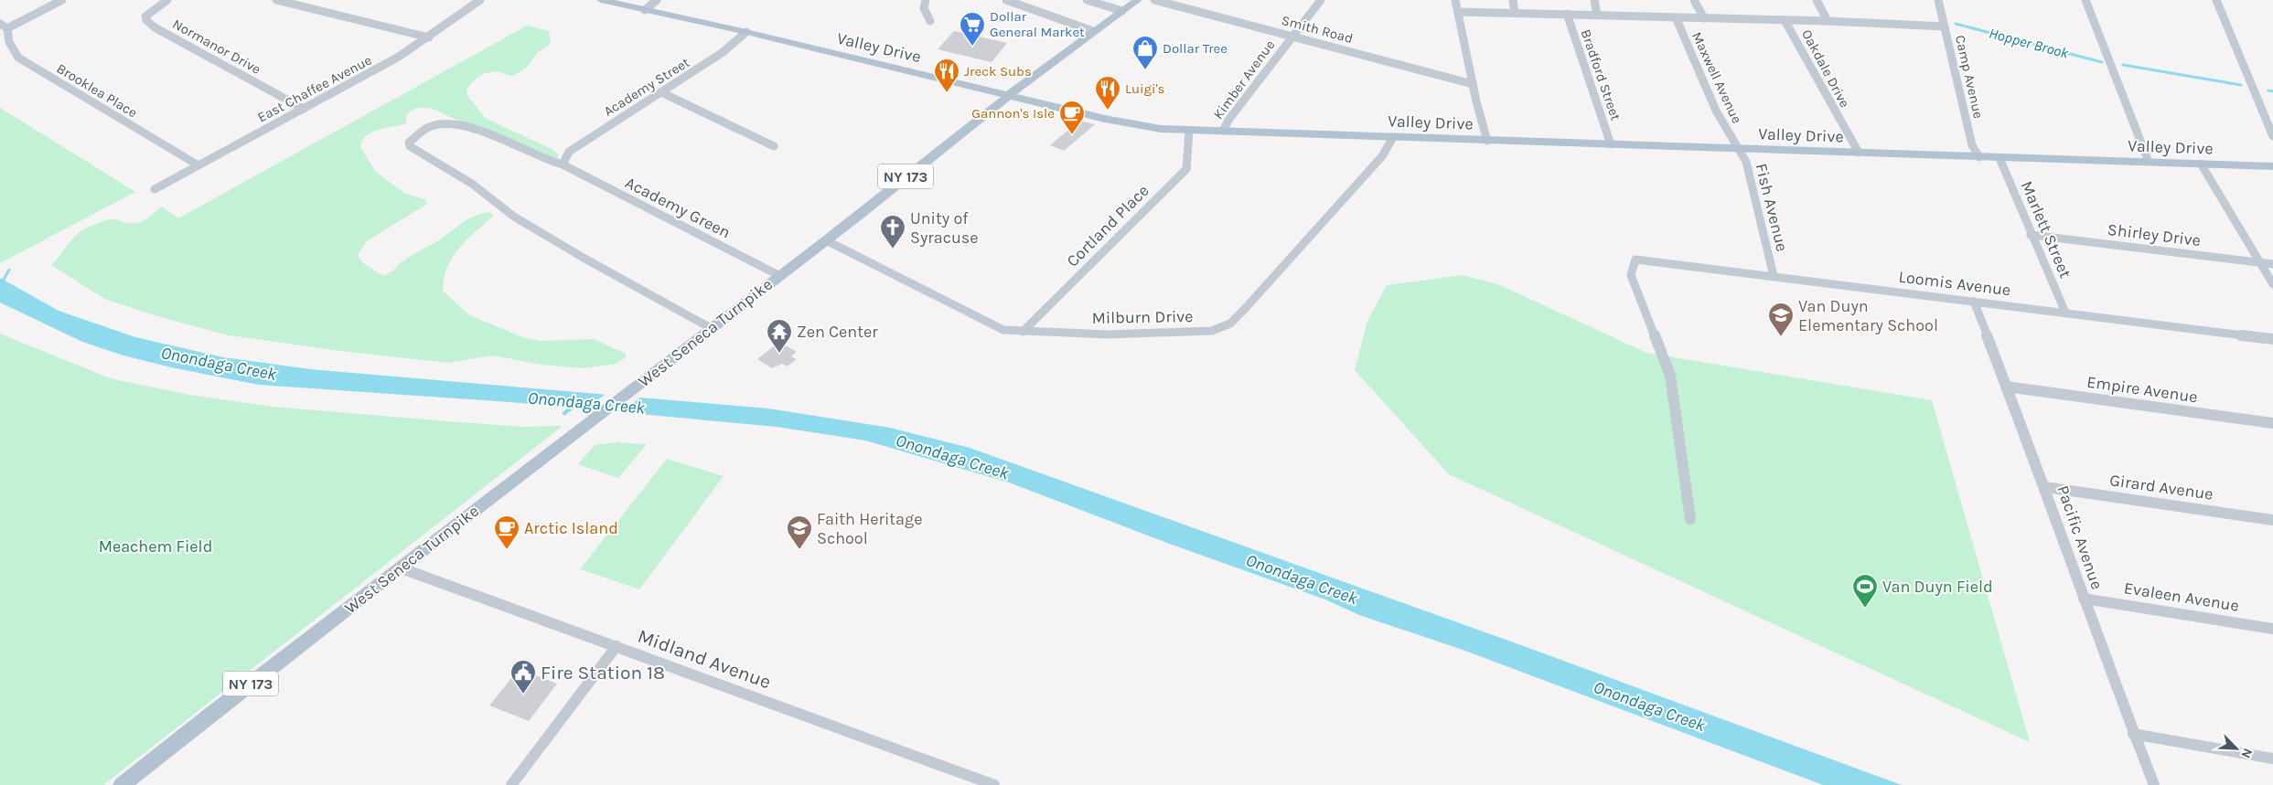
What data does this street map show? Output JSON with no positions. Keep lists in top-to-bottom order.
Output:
{
  "streets": {
    "main road": ["Valley Drive", "NY 173", "West Seneca Turnpike"],
    "street": [
      "Smith Road",
      "Normanor Drive",
      "Oakdale Drive",
      "Bradford Street",
      "Camp Avenue",
      "Maxwell Avenue",
      "Kimber Avenue",
      "Academy Street",
      "East Chaffee Avenue",
      "Brooklea Place",
      "Academy Green",
      "Fish Avenue",
      "Cortland Place",
      "Marlett Street",
      "Shirley Drive",
      "Loomis Avenue",
      "Milburn Drive",
      "Empire Avenue",
      "Girard Avenue",
      "Pacific Avenue",
      "Evaleen Avenue",
      "Midland Avenue"
    ]
  },
  "crossings": [
    ["Smith Road", "Kimber Avenue"],
    ["Normanor Drive", "East Chaffee Avenue"],
    ["Valley Drive", "Oakdale Drive"],
    ["Valley Drive", "Bradford Street"],
    ["Valley Drive", "Camp Avenue"],
    ["Valley Drive", "Maxwell Avenue"],
    ["Valley Drive", "Kimber Avenue"],
    ["Valley Drive", "Academy Street"],
    ["Valley Drive", "Fish Avenue"],
    ["Valley Drive", "Cortland Place"],
    ["Valley Drive", "Marlett Street"],
    ["Valley Drive", "Milburn Drive"],
    ["Valley Drive", "West Seneca Turnpike"],
    ["Maxwell Avenue", "Fish Avenue"],
    ["Academy Street", "Academy Green"],
    ["East Chaffee Avenue", "Brooklea Place"],
    ["Academy Green", "West Seneca Turnpike"],
    ["Fish Avenue", "Loomis Avenue"],
    ["Cortland Place", "Milburn Drive"],
    ["Marlett Street", "Shirley Drive"],
    ["Marlett Street", "Loomis Avenue"],
    ["Loomis Avenue", "Pacific Avenue"],
    ["Milburn Drive", "West Seneca Turnpike"],
    ["West Seneca Turnpike", "Midland Avenue"],
    ["Empire Avenue", "Pacific Avenue"],
    ["Girard Avenue", "Pacific Avenue"],
    ["Pacific Avenue", "Evaleen Avenue"]
  ],
  "water": ["Hopper Brook", "Onondaga Creek"],
  "parks": ["Meachem Field"],
  "places": {
    "supermarket": ["Dollar General Market"],
    "shop": ["Dollar Tree"],
    "restaurant": ["Jreck Subs", "Luigi's"],
    "cafe": ["Gannon's Isle", "Arctic Island"],
    "church": ["Unity of Syracuse"],
    "school or university": ["Van Duyn Elementary School", "Faith Heritage School"],
    "temple": ["Zen Center"],
    "sports": ["Van Duyn Field"],
    "public building": ["Fire Station 18"]
  },
  "north": "bottom right"
}
